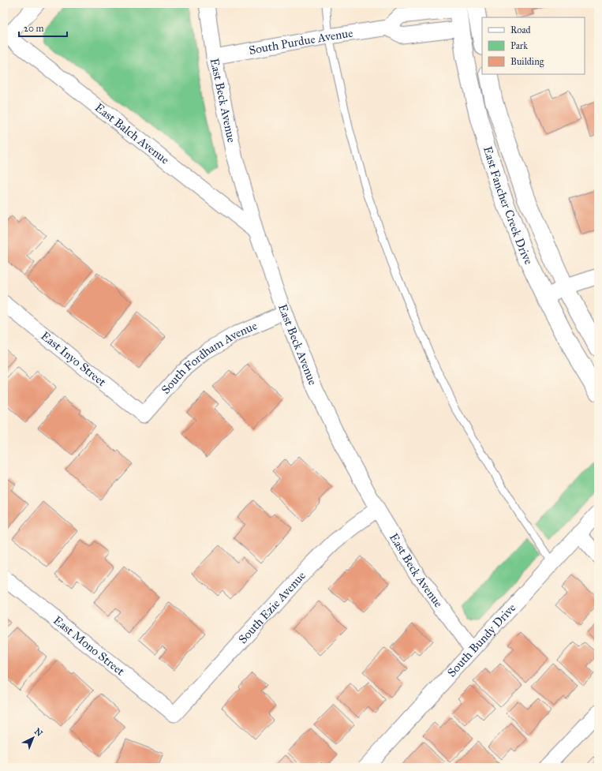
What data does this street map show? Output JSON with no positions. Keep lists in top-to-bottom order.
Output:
{
  "streets": {
    "street": [
      "South Purdue Avenue",
      "East Beck Avenue",
      "East Balch Avenue",
      "East Fancher Creek Drive",
      "East Inyo Street",
      "South Fordham Avenue",
      "South Ezie Avenue",
      "South Bundy Drive",
      "East Mono Street"
    ]
  },
  "crossings": [
    ["South Purdue Avenue", "East Beck Avenue"],
    ["East Beck Avenue", "East Balch Avenue"],
    ["East Beck Avenue", "South Fordham Avenue"],
    ["East Beck Avenue", "South Ezie Avenue"],
    ["East Beck Avenue", "South Bundy Drive"],
    ["East Inyo Street", "South Fordham Avenue"],
    ["South Ezie Avenue", "East Mono Street"]
  ],
  "legend": ["Road", "Park", "Building"],
  "scale_bar": "20 m",
  "north": "top right"
}
